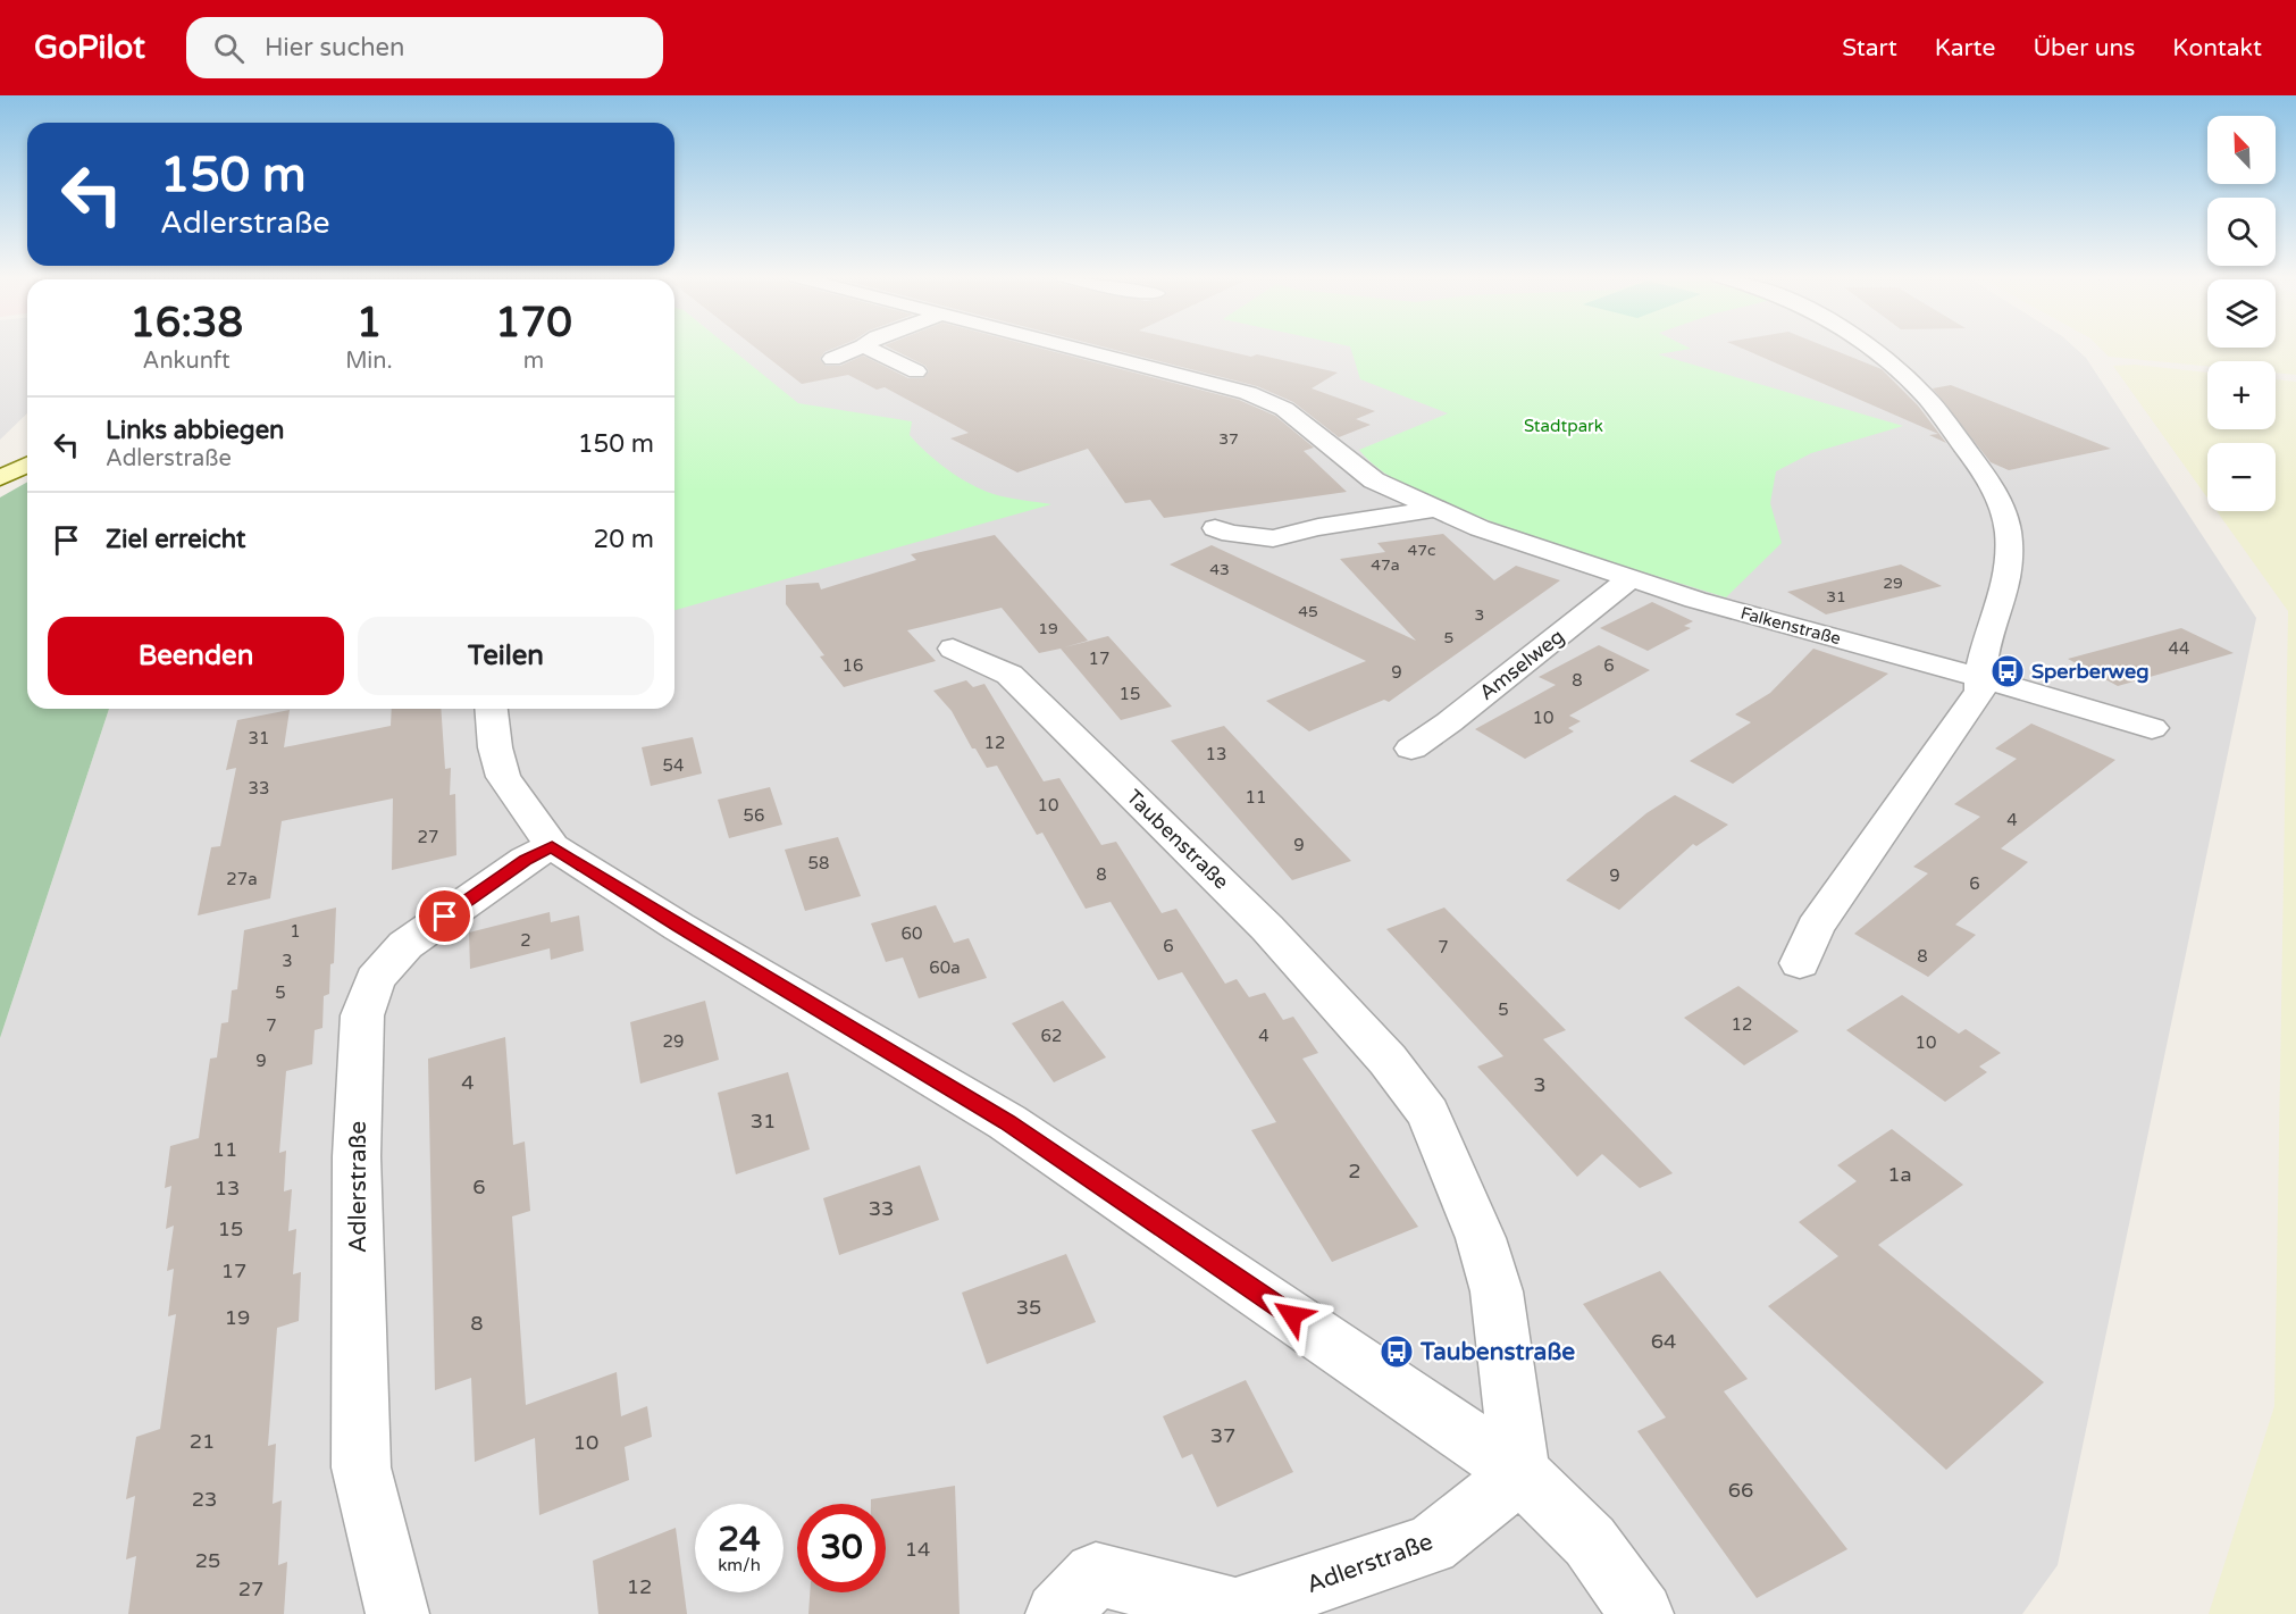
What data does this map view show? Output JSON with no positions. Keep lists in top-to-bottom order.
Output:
{
  "streets": {
    "street": [
      "Falkenstraße",
      "Amselweg",
      "Taubenstraße",
      "Adlerstraße"
    ]
  },
  "crossings": [
    ["Falkenstraße", "Amselweg"],
    ["Taubenstraße", "Adlerstraße"]
  ],
  "parks": ["Stadtpark"],
  "places": {
    "bus stop": ["Sperberweg", "Taubenstraße"]
  },
  "house_numbers": [
    "37",
    "47c",
    "47a",
    "43",
    "29",
    "31",
    "45",
    "3",
    "19",
    "5",
    "44",
    "17",
    "16",
    "6",
    "9",
    "8",
    "15",
    "10",
    "31",
    "12",
    "13",
    "54",
    "33",
    "11",
    "10",
    "56",
    "4",
    "27",
    "9",
    "58",
    "8",
    "9",
    "27a",
    "6",
    "1",
    "60",
    "2",
    "6",
    "7",
    "8",
    "3",
    "60a",
    "5",
    "5",
    "12",
    "7",
    "62",
    "4",
    "29",
    "10",
    "9",
    "4",
    "3",
    "31",
    "11",
    "2",
    "1a",
    "6",
    "13",
    "33",
    "15",
    "17",
    "35",
    "19",
    "8",
    "64",
    "37",
    "21",
    "10",
    "66",
    "23",
    "14",
    "25",
    "12",
    "27"
  ],
  "north": "top left",
  "page": {
    "header": "GoPilot",
    "search": "Hier suchen",
    "nav": [
      "Start",
      "Karte",
      "Über uns",
      "Kontakt"
    ],
    "map_buttons": ["+", "−"],
    "turn": ["150 m", "Adlerstraße"],
    "eta": [
      "16:38",
      "Ankunft",
      "1",
      "Min.",
      "170",
      "m"
    ],
    "list": [
      {
        "name": "Links abbiegen",
        "note": "Adlerstraße",
        "value": "150 m"
      },
      {
        "name": "Ziel erreicht",
        "value": "20 m"
      }
    ],
    "buttons": ["Beenden", "Teilen"],
    "speed": "24 km/h",
    "limit": "30"
  }
}
